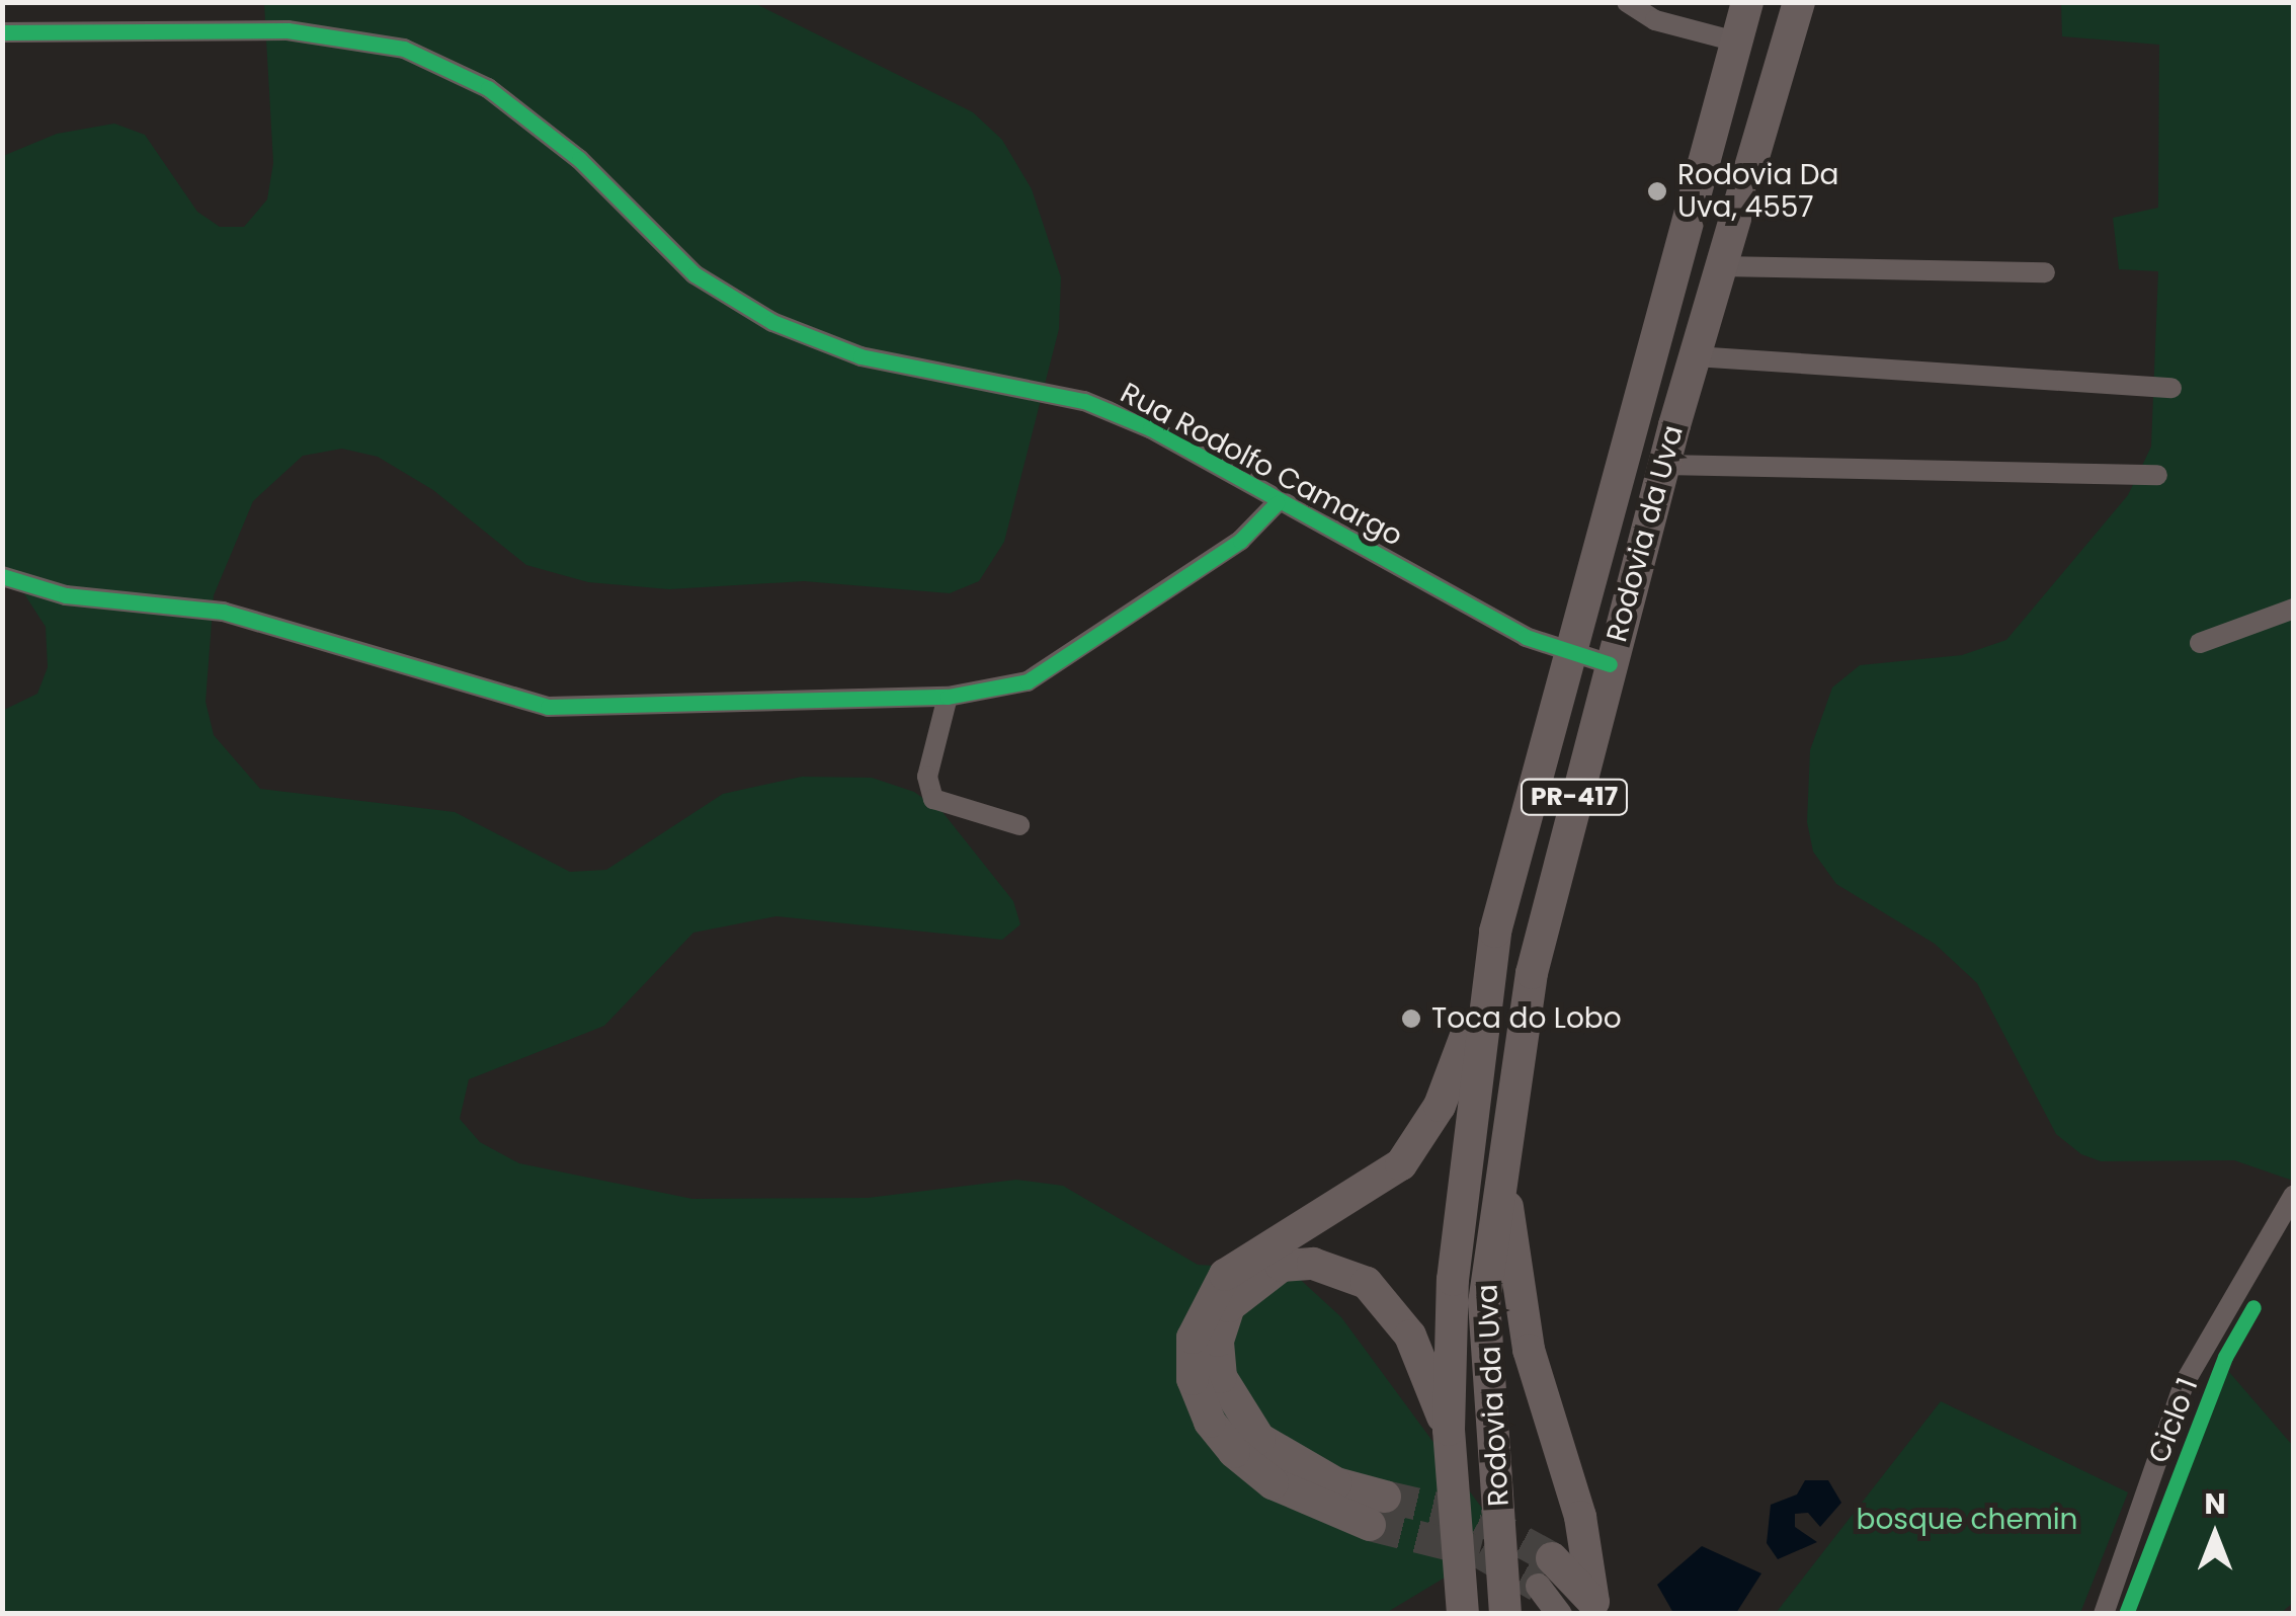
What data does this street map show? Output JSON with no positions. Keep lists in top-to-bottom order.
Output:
{
  "streets": {
    "main road": ["Rodovia da Uva", "PR-417"],
    "street": ["Rua Rodolfo Camargo"],
    "cycle path": ["Ciclo 1"]
  },
  "crossings": [
    ["Rua Rodolfo Camargo", "Rodovia da Uva"]
  ],
  "parks": ["bosque chemin"],
  "places": ["Rodovia Da Uva, 4557", "Toca do Lobo"],
  "north": "top"
}
